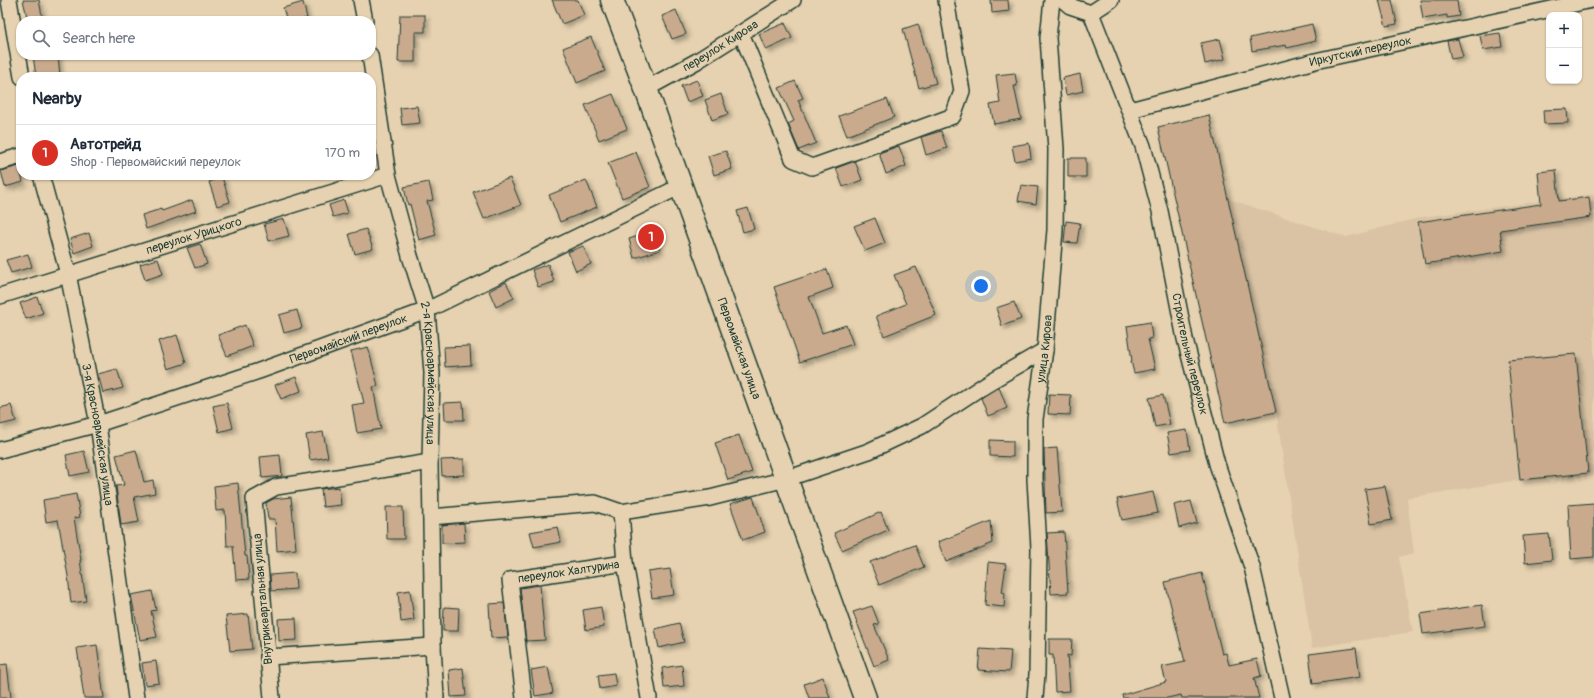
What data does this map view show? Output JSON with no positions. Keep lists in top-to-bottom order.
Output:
{
  "streets": {
    "main road": ["Первомайская улица"],
    "street": [
      "переулок Кирова",
      "Иркутский переулок",
      "переулок Урицкого",
      "Первомайский переулок",
      "улица Кирова",
      "Строительный переулок",
      "2-я Красноармейская улица",
      "3-я Красноармейская улица",
      "переулок Халтурина",
      "Внутриквартальная улица"
    ]
  },
  "crossings": [
    ["переулок Кирова", "Первомайская улица"],
    ["Иркутский переулок", "Строительный переулок"],
    ["переулок Урицкого", "2-я Красноармейская улица"],
    ["переулок Урицкого", "3-я Красноармейская улица"],
    ["Первомайский переулок", "Первомайская улица"],
    ["Первомайский переулок", "2-я Красноармейская улица"],
    ["Первомайский переулок", "3-я Красноармейская улица"],
    ["2-я Красноармейская улица", "Внутриквартальная улица"]
  ],
  "page": {
    "map_buttons": ["+", "−"],
    "search": "Search here",
    "heading": "Nearby",
    "list": [
      {
        "mark": "1",
        "name": "Автотрейд",
        "note": "Shop · Первомайский переулок",
        "value": "170 m"
      }
    ],
    "pins": "1"
  }
}
